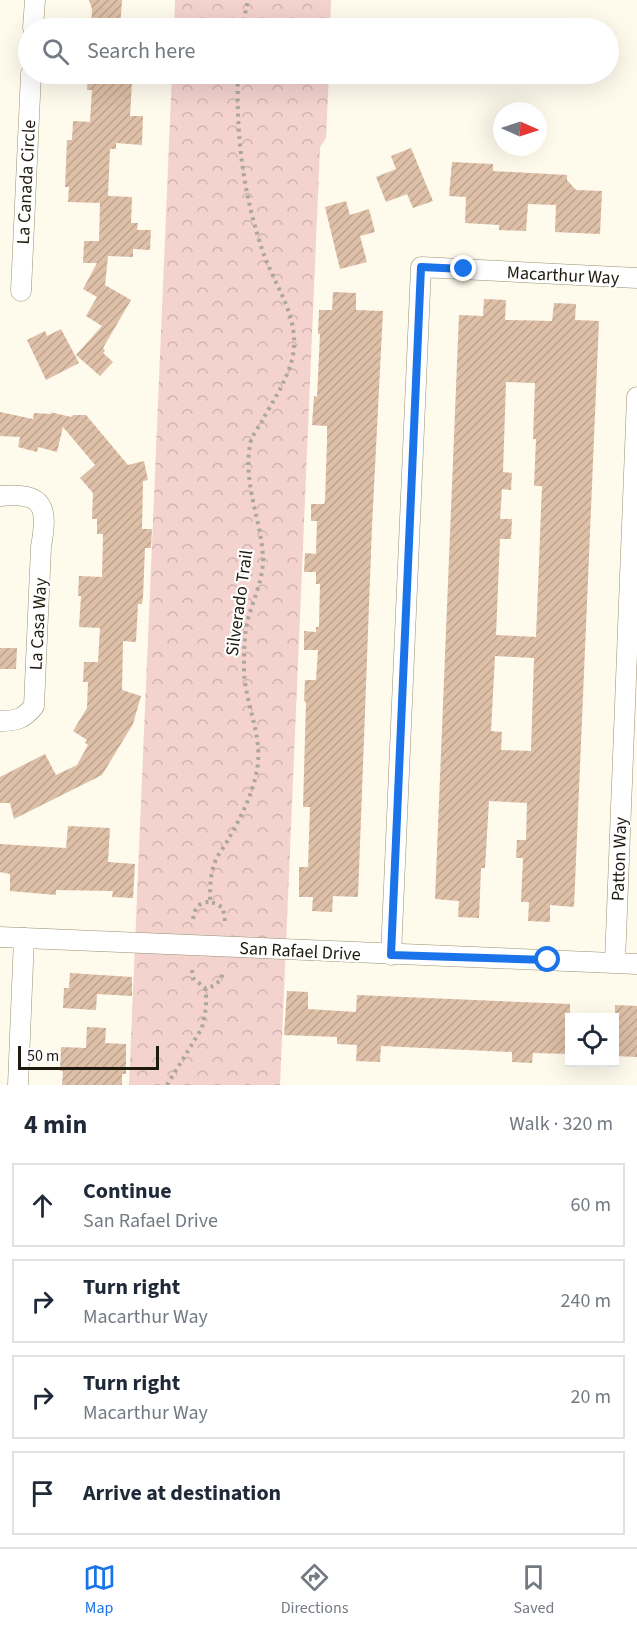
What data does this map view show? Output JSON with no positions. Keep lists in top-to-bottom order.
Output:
{
  "streets": {
    "street": [
      "La Canada Circle",
      "Macarthur Way",
      "La Casa Way",
      "Patton Way",
      "San Rafael Drive"
    ],
    "path": ["Silverado Trail"]
  },
  "crossings": [
    ["Macarthur Way", "San Rafael Drive"],
    ["Patton Way", "San Rafael Drive"]
  ],
  "scale_bar": "50 m",
  "north": "right",
  "page": {
    "search": "Search here",
    "scale": "50 m",
    "heading": ["4 min", "Walk · 320 m"],
    "list": [
      ["Continue", "San Rafael Drive", "60 m"],
      ["Turn right", "Macarthur Way", "240 m"],
      ["Turn right", "Macarthur Way", "20 m"],
      "Arrive at destination"
    ],
    "nav": ["Map", "Directions", "Saved"]
  }
}
